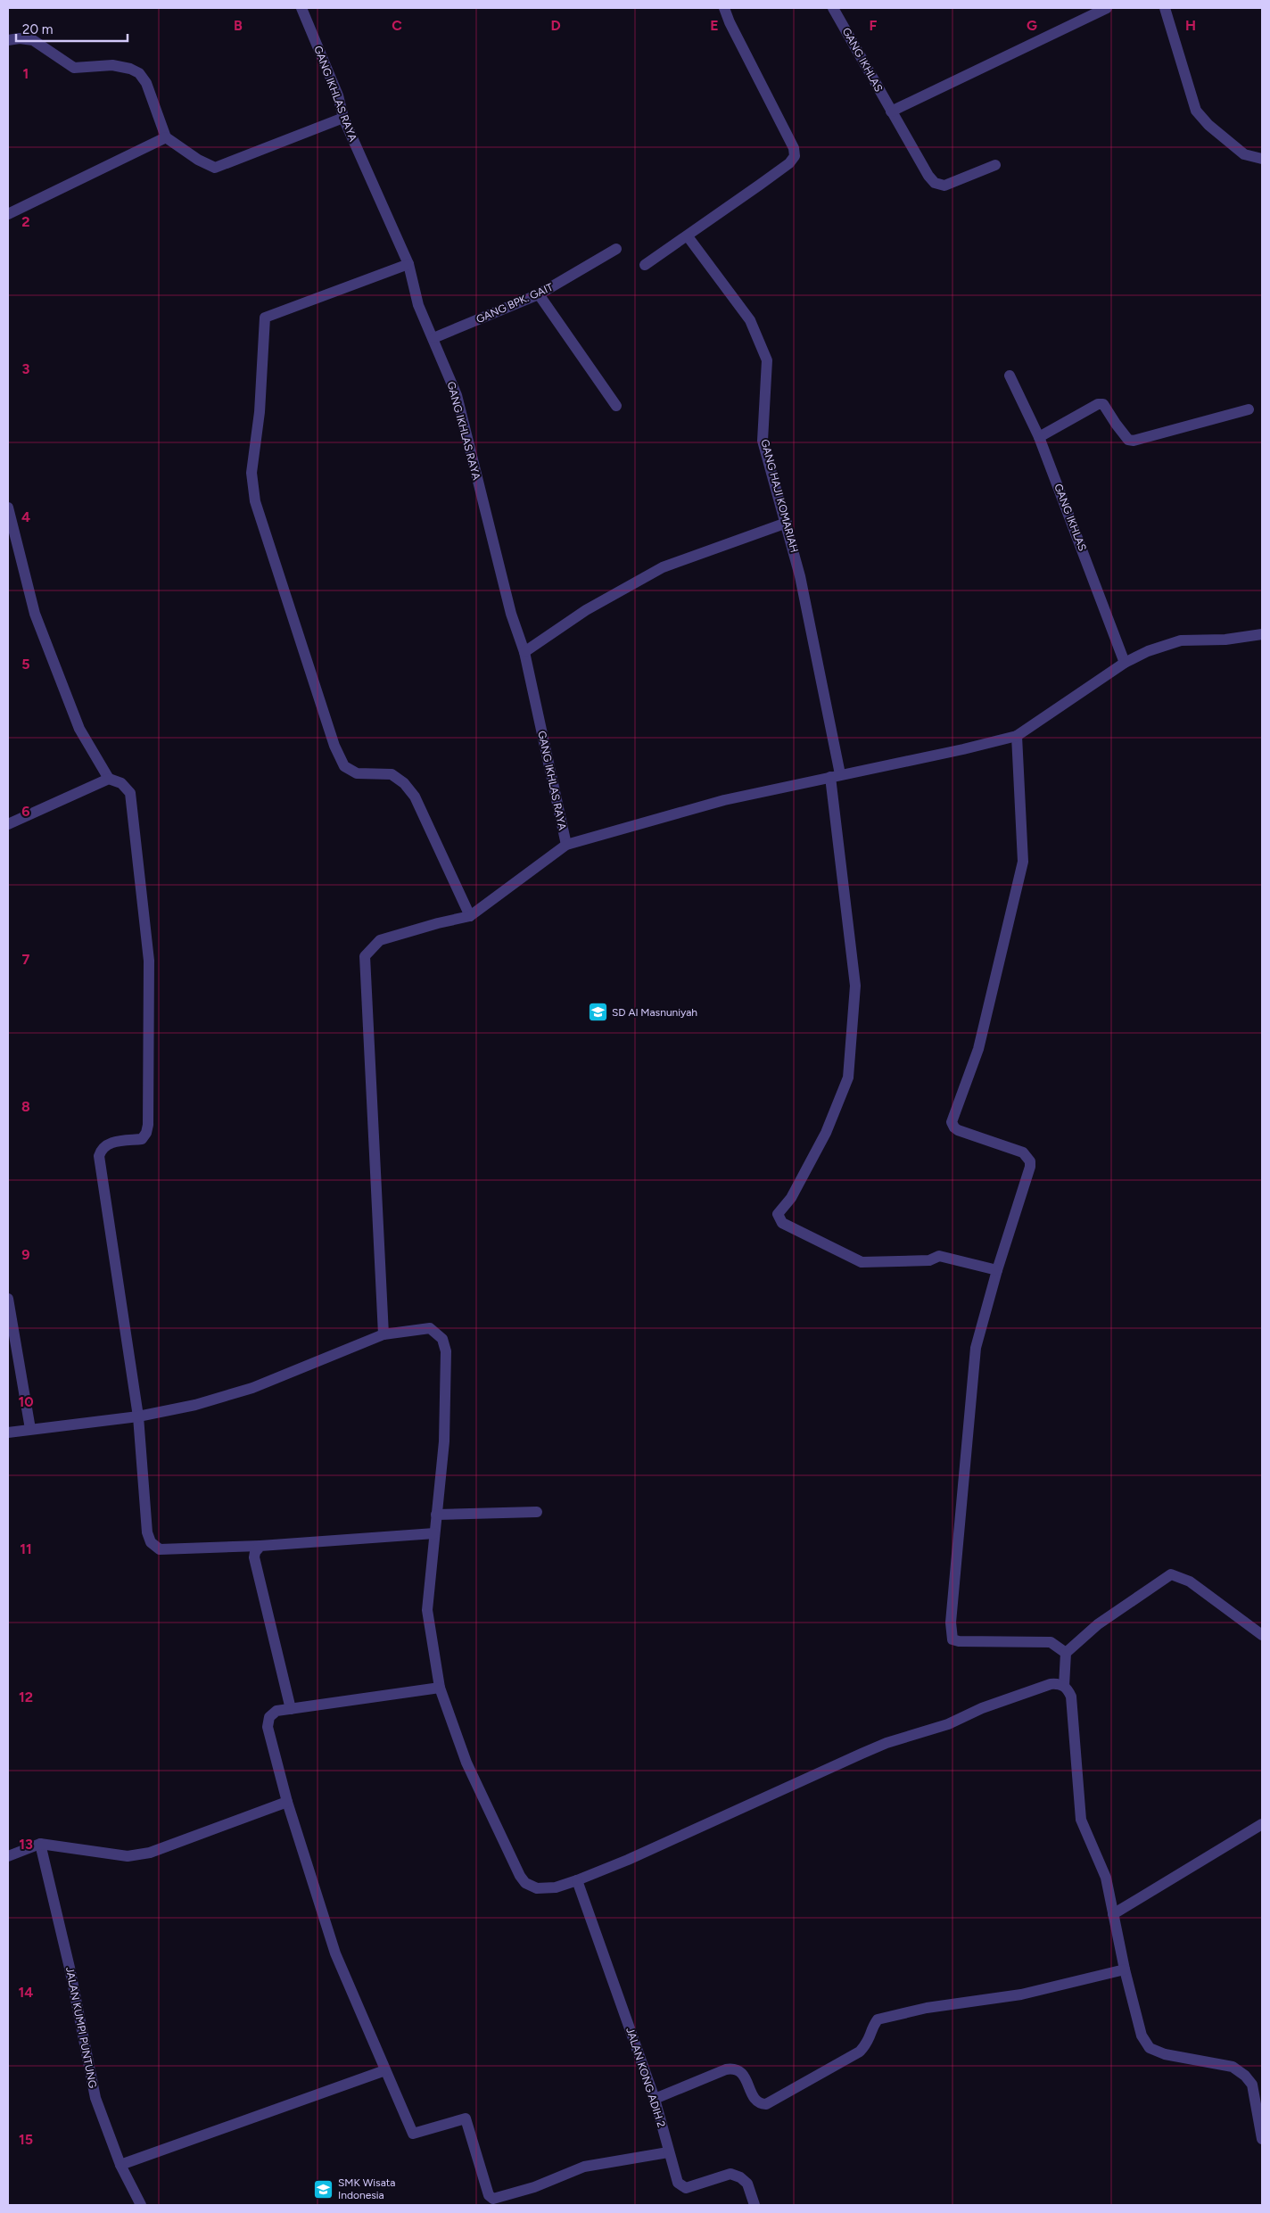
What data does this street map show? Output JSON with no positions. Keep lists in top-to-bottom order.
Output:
{
  "streets": {
    "street": [
      "GANG IKHLAS",
      "GANG IKHLAS RAYA",
      "GANG BPK. GAIT",
      "GANG HAJI KOMARIAH",
      "JALAN KUMPI PUNTUNG",
      "JALAN KONG ADIH 2"
    ]
  },
  "crossings": [
    ["GANG IKHLAS RAYA", "GANG BPK. GAIT"]
  ],
  "places": {
    "school or university": ["SD Al Masnuniyah", "SMK Wisata Indonesia"]
  },
  "scale_bar": "20 m",
  "grid": {
    "columns": [
      "B",
      "C",
      "D",
      "E",
      "F",
      "G",
      "H"
    ],
    "rows": [
      "1",
      "2",
      "3",
      "4",
      "5",
      "6",
      "7",
      "8",
      "9",
      "10",
      "11",
      "12",
      "13",
      "14",
      "15"
    ]
  }
}
